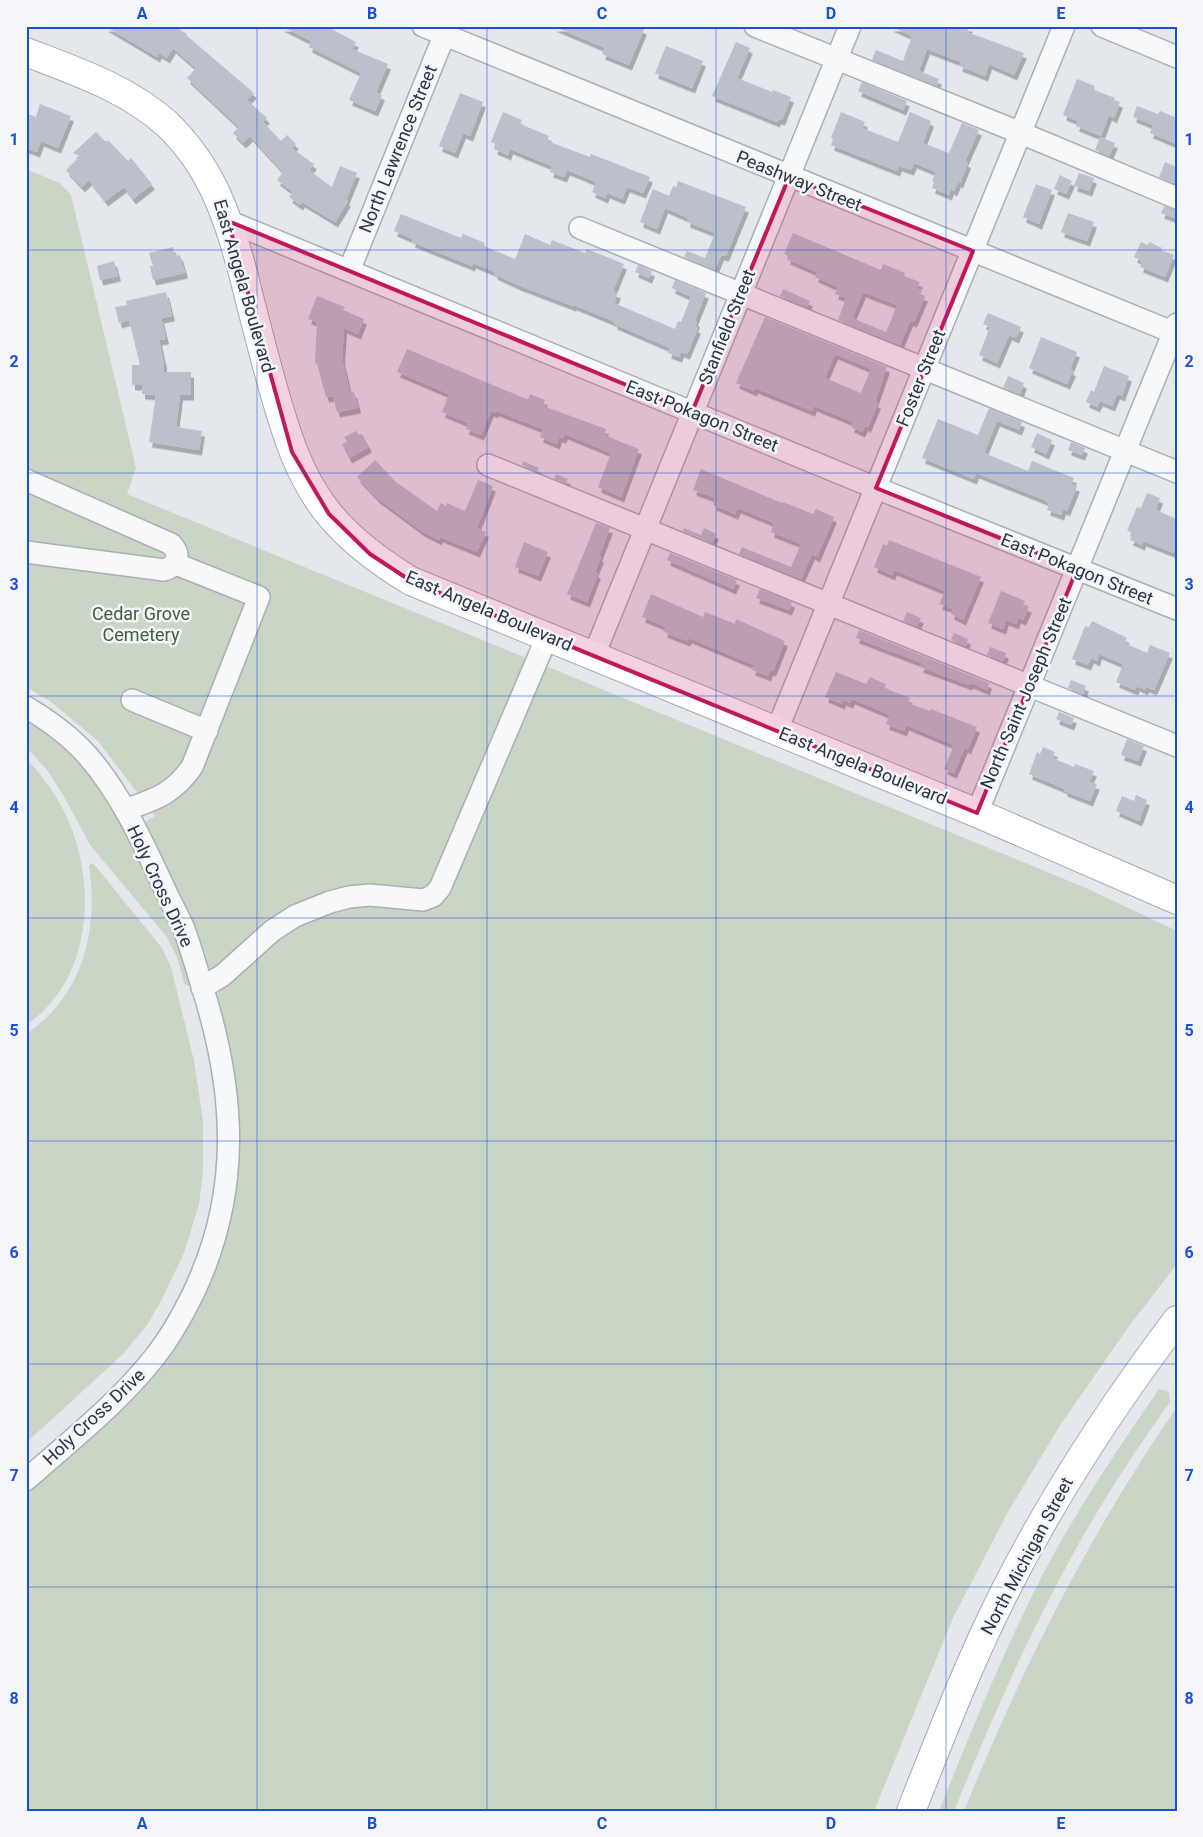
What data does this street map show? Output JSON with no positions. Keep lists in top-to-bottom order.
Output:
{
  "streets": {
    "main road": ["East Angela Boulevard", "North Michigan Street"],
    "street": [
      "North Lawrence Street",
      "Peashway Street",
      "Stanfield Street",
      "Foster Street",
      "East Pokagon Street",
      "North Saint Joseph Street",
      "Holy Cross Drive"
    ]
  },
  "crossings": [
    ["North Lawrence Street", "Peashway Street"],
    ["North Lawrence Street", "East Pokagon Street"],
    ["Peashway Street", "Stanfield Street"],
    ["Peashway Street", "Foster Street"],
    ["Peashway Street", "North Saint Joseph Street"],
    ["East Angela Boulevard", "Stanfield Street"],
    ["East Angela Boulevard", "Foster Street"],
    ["East Angela Boulevard", "East Pokagon Street"],
    ["East Angela Boulevard", "North Saint Joseph Street"],
    ["Stanfield Street", "East Pokagon Street"],
    ["Foster Street", "East Pokagon Street"],
    ["East Pokagon Street", "North Saint Joseph Street"]
  ],
  "parks": ["Cedar Grove Cemetery"],
  "grid": {
    "columns": [
      "A",
      "B",
      "C",
      "D",
      "E"
    ],
    "rows": [
      "1",
      "2",
      "3",
      "4",
      "5",
      "6",
      "7",
      "8"
    ]
  }
}
